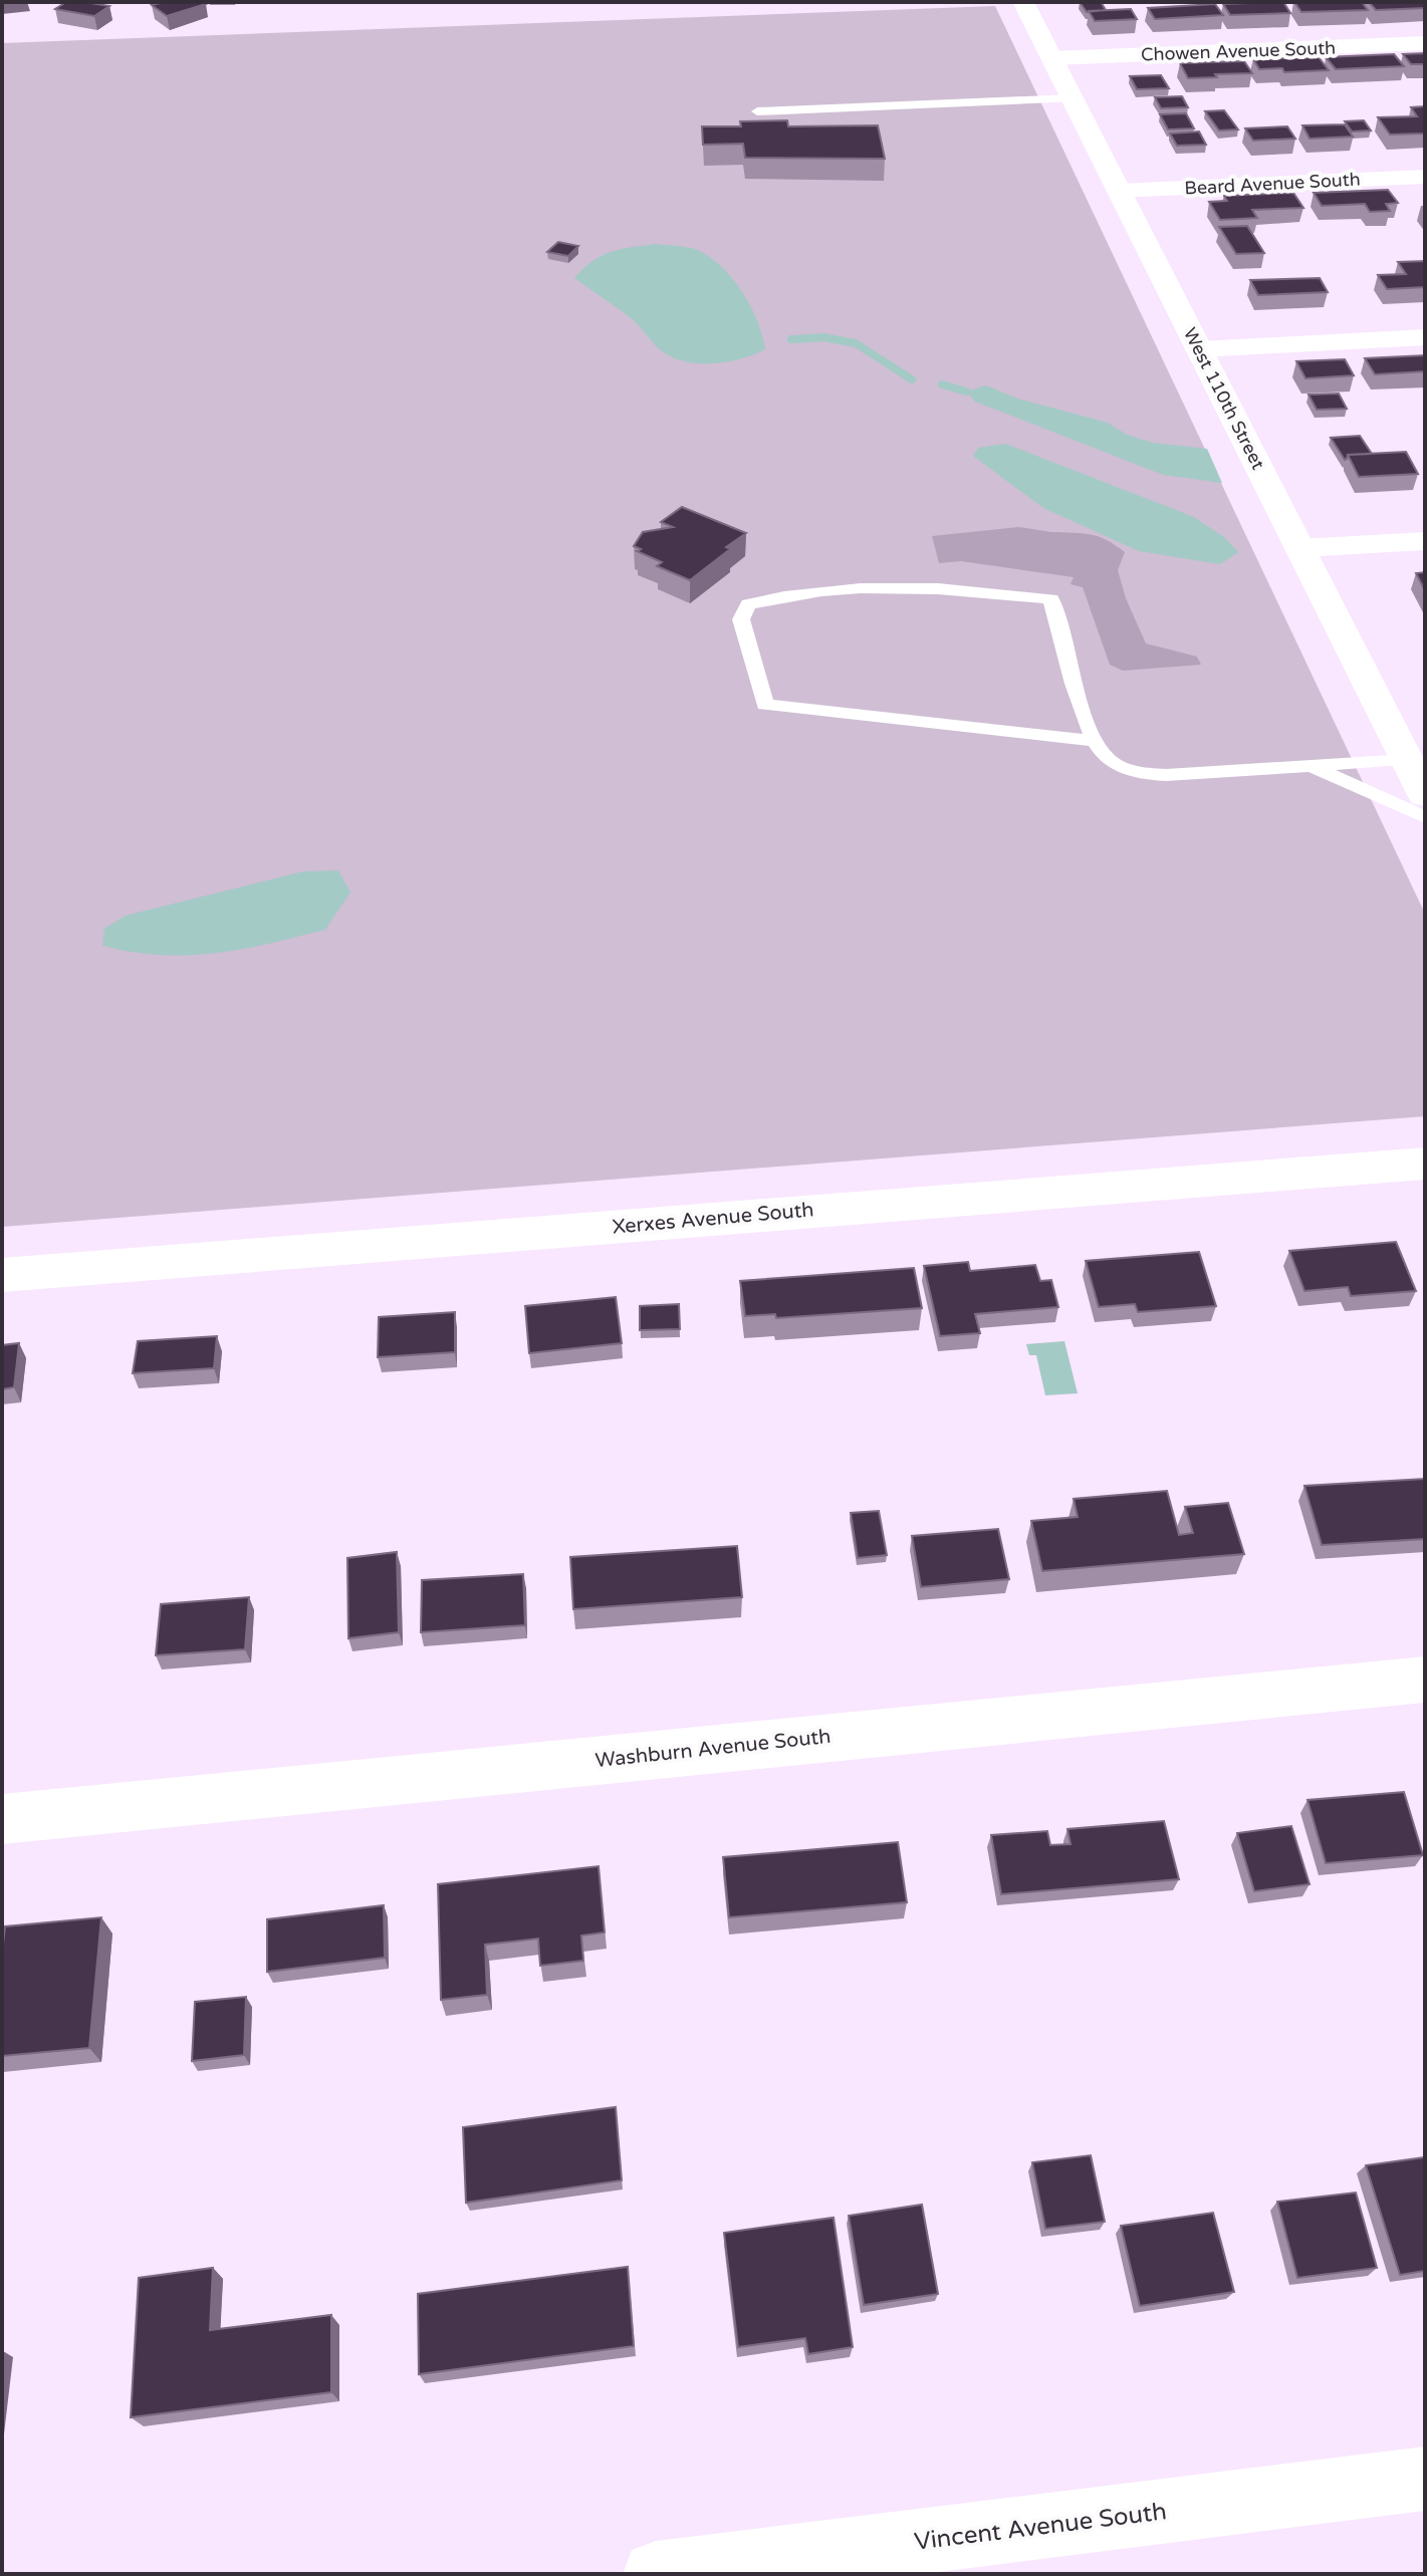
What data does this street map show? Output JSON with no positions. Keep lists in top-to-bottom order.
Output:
{
  "streets": {
    "street": [
      "Chowen Avenue South",
      "Beard Avenue South",
      "West 110th Street",
      "Xerxes Avenue South",
      "Washburn Avenue South",
      "Vincent Avenue South"
    ]
  },
  "crossings": [
    ["Chowen Avenue South", "West 110th Street"],
    ["Beard Avenue South", "West 110th Street"]
  ]
}
